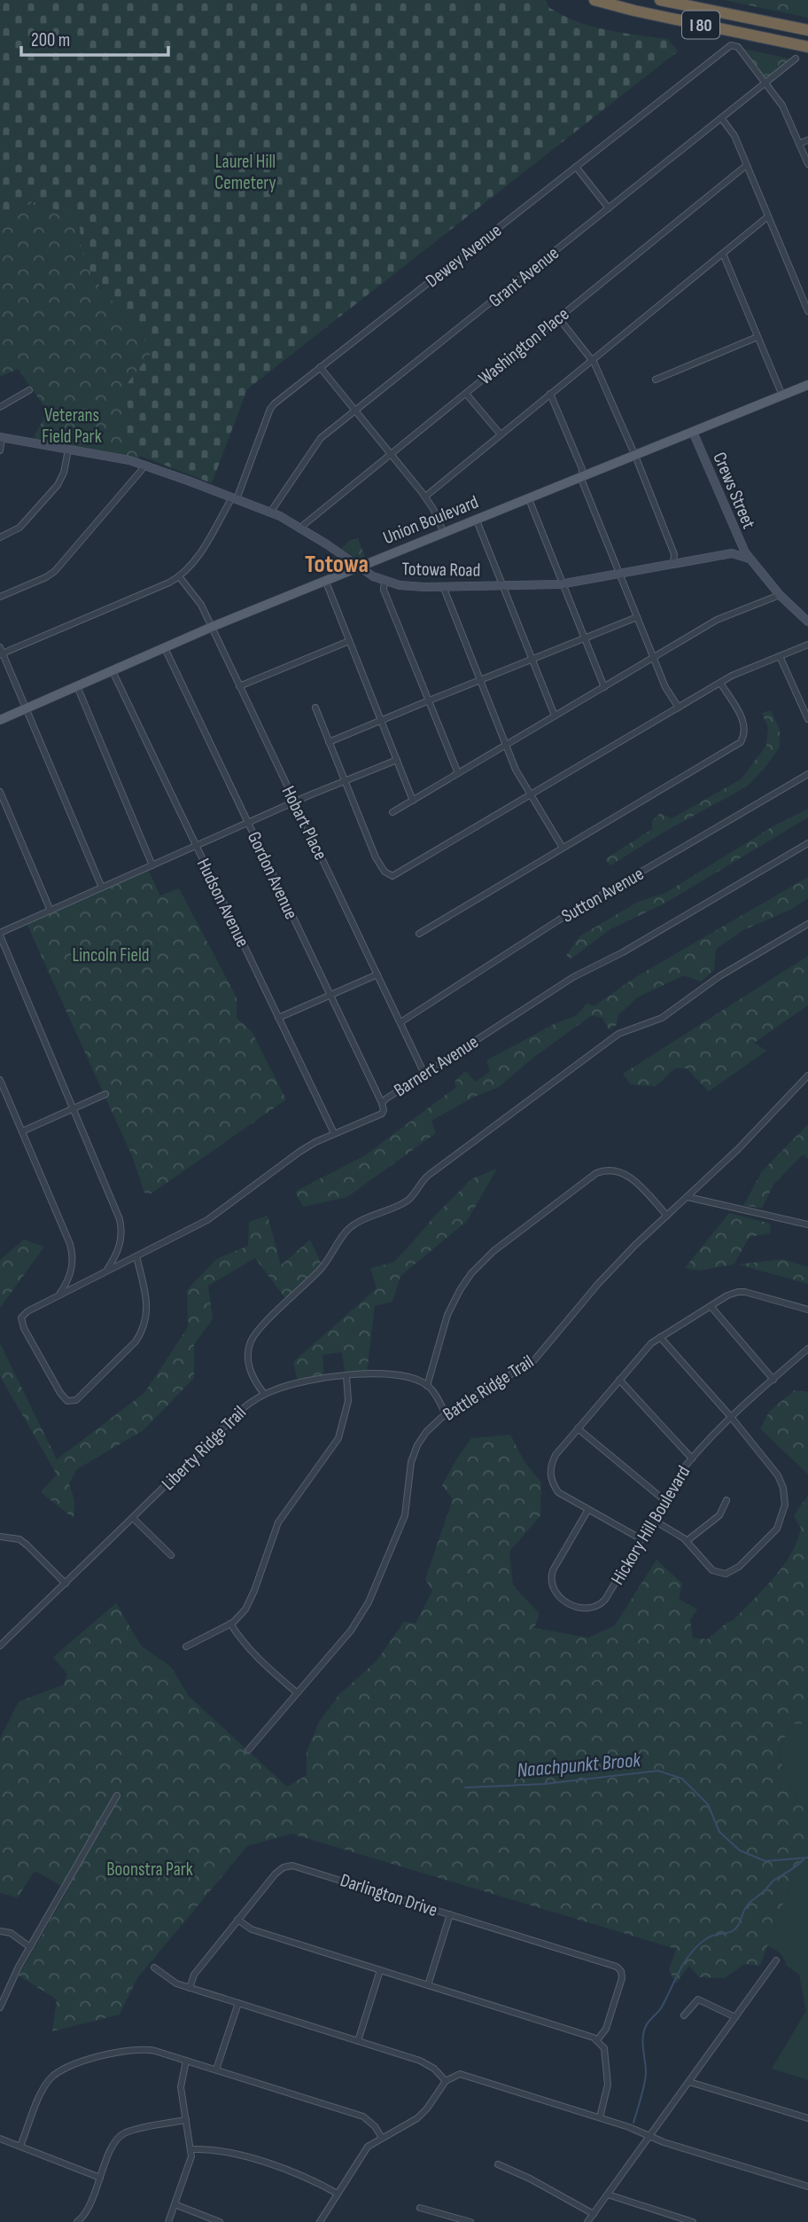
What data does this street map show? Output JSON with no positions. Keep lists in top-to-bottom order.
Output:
{
  "streets": {
    "highway": ["I 80"],
    "main road": ["Crews Street", "Union Boulevard", "Totowa Road"],
    "street": [
      "Dewey Avenue",
      "Grant Avenue",
      "Washington Place",
      "Hobart Place",
      "Gordon Avenue",
      "Sutton Avenue",
      "Hudson Avenue",
      "Barnert Avenue",
      "Battle Ridge Trail",
      "Liberty Ridge Trail",
      "Hickory Hill Boulevard",
      "Darlington Drive"
    ]
  },
  "crossings": [
    ["Dewey Avenue", "Grant Avenue"],
    ["Dewey Avenue", "Totowa Road"],
    ["Dewey Avenue", "Hobart Place"],
    ["Grant Avenue", "Totowa Road"],
    ["Washington Place", "Totowa Road"],
    ["Crews Street", "Union Boulevard"],
    ["Crews Street", "Totowa Road"],
    ["Union Boulevard", "Totowa Road"],
    ["Union Boulevard", "Hobart Place"],
    ["Union Boulevard", "Gordon Avenue"],
    ["Union Boulevard", "Hudson Avenue"],
    ["Hobart Place", "Sutton Avenue"],
    ["Hobart Place", "Barnert Avenue"],
    ["Gordon Avenue", "Barnert Avenue"],
    ["Hudson Avenue", "Barnert Avenue"]
  ],
  "districts": ["Totowa"],
  "water": ["Naachpunkt Brook"],
  "parks": [
    "Laurel Hill Cemetery",
    "Veterans Field Park",
    "Lincoln Field",
    "Boonstra Park"
  ],
  "scale_bar": "200 m"
}
